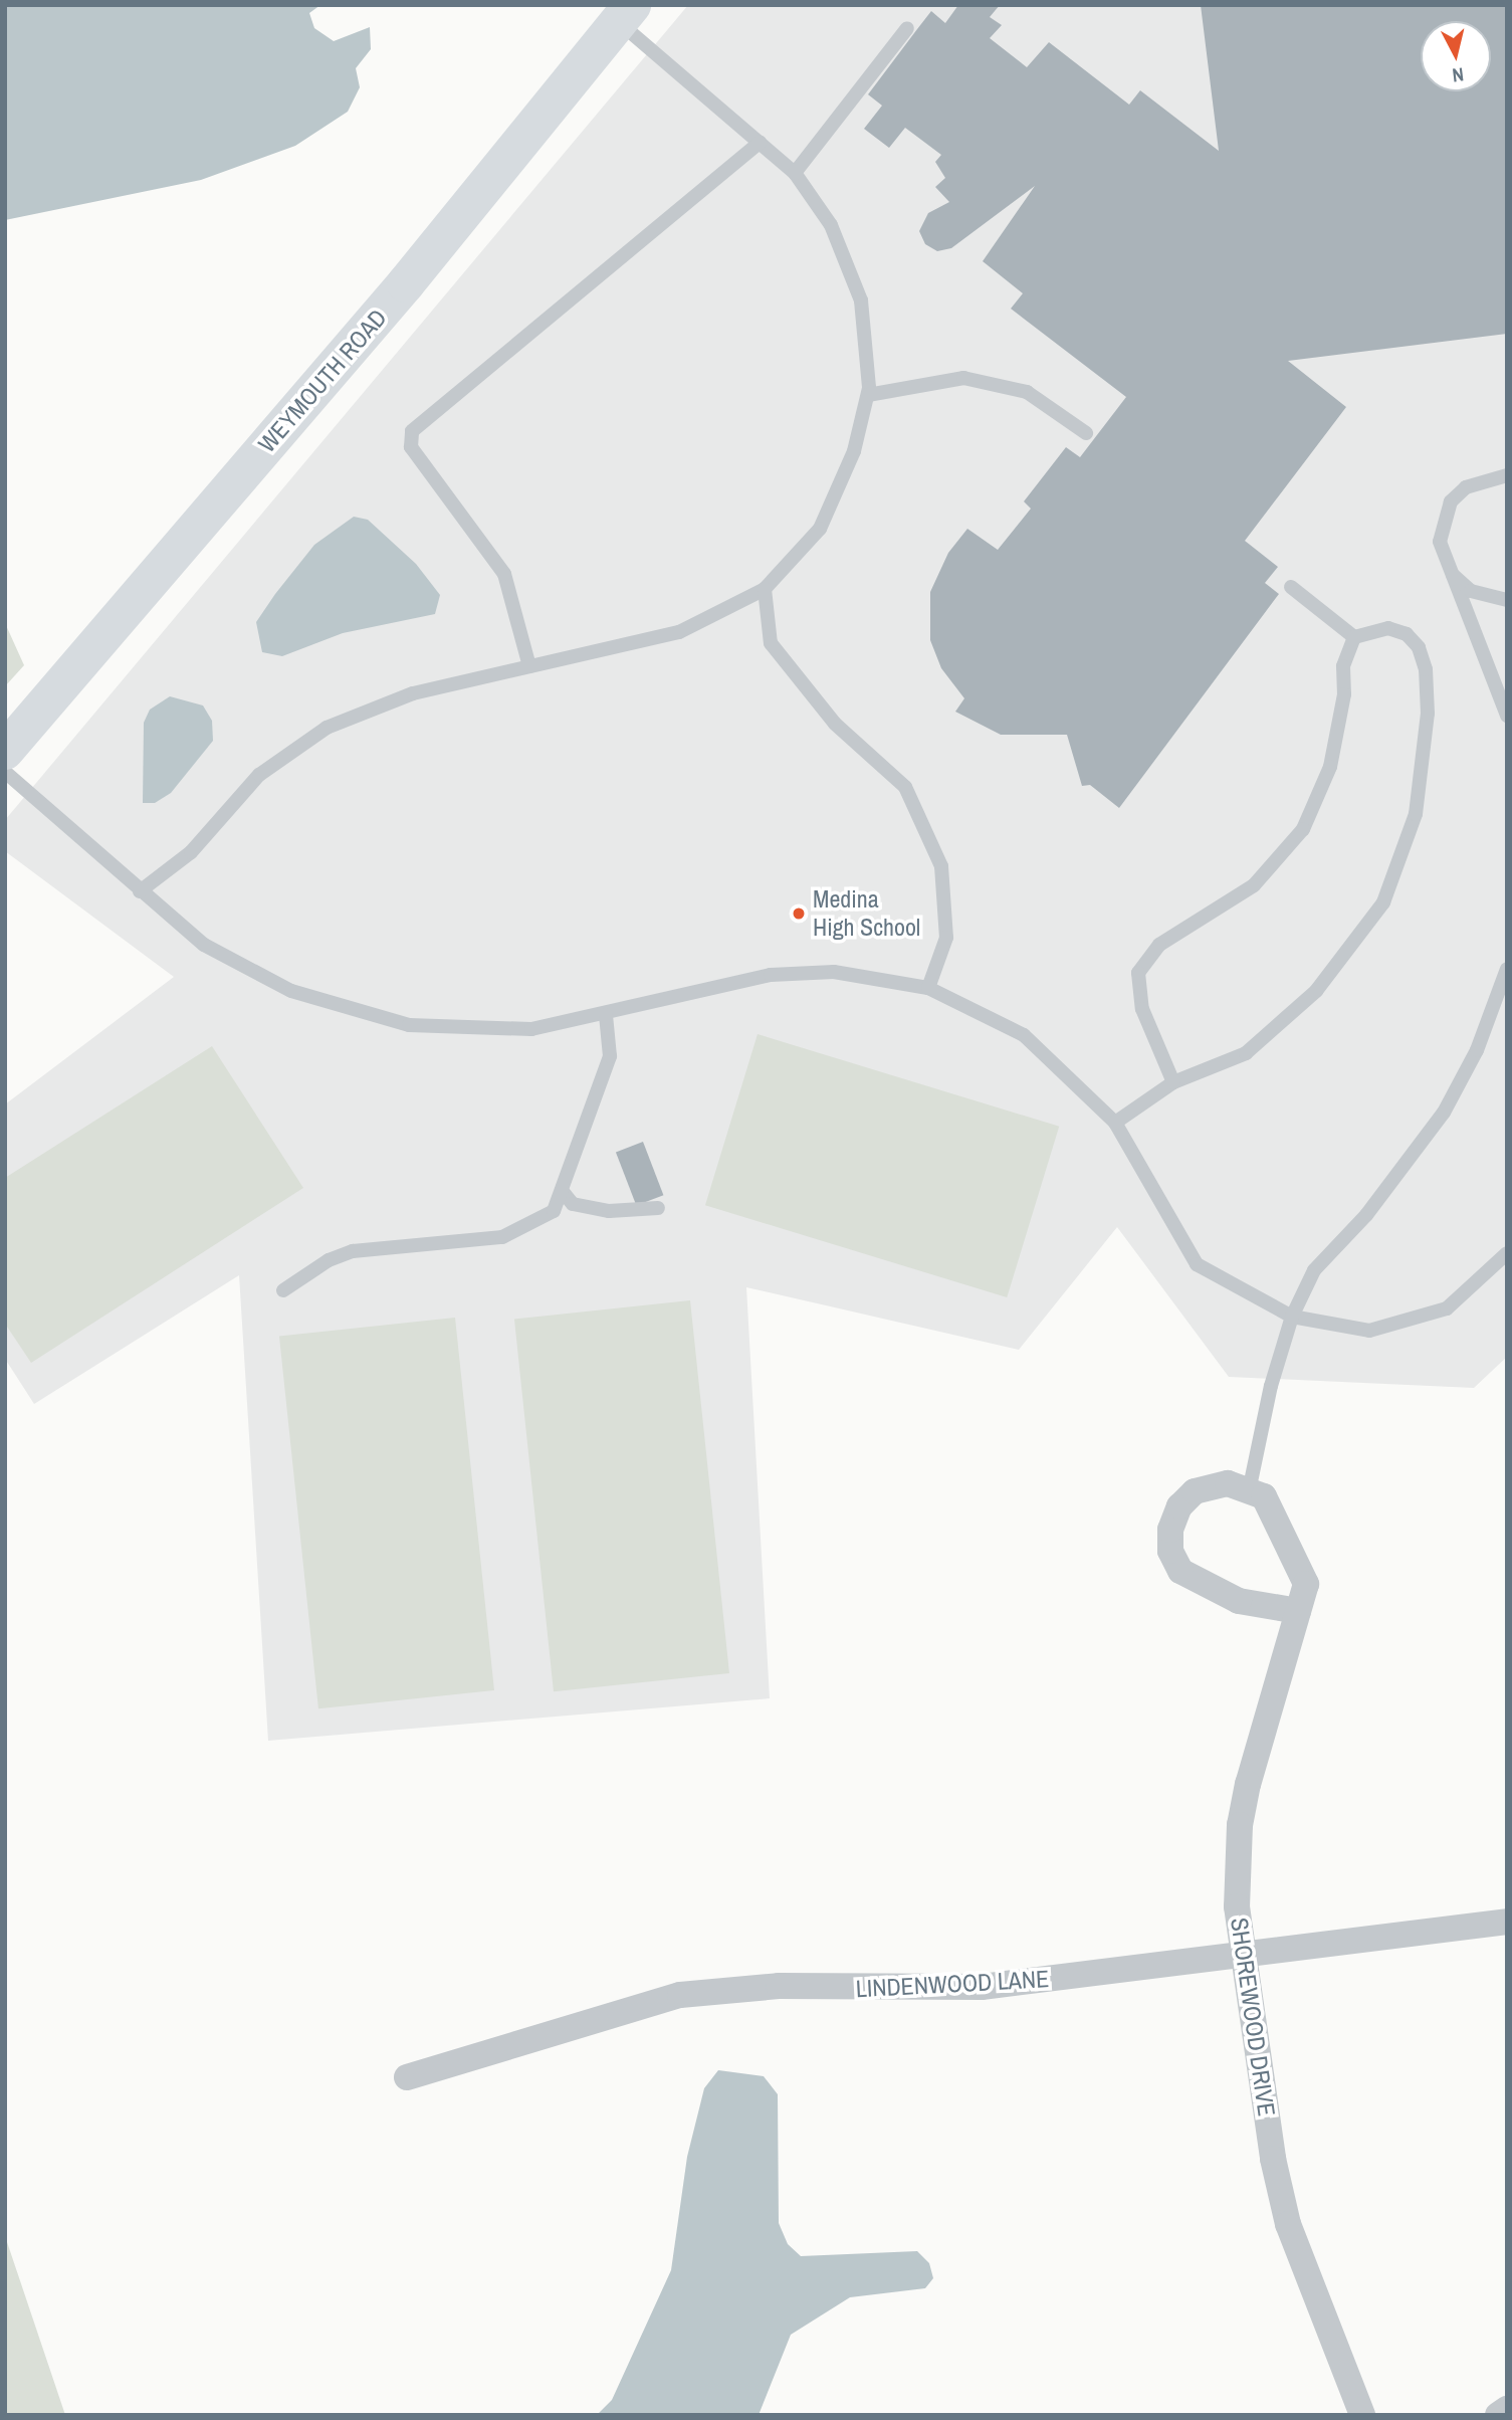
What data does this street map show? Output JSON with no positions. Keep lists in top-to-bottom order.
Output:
{
  "streets": {
    "main road": ["WEYMOUTH ROAD"],
    "street": ["LINDENWOOD LANE", "SHOREWOOD DRIVE"]
  },
  "crossings": [
    ["LINDENWOOD LANE", "SHOREWOOD DRIVE"]
  ],
  "places": ["Medina High School"],
  "north": "bottom"
}
